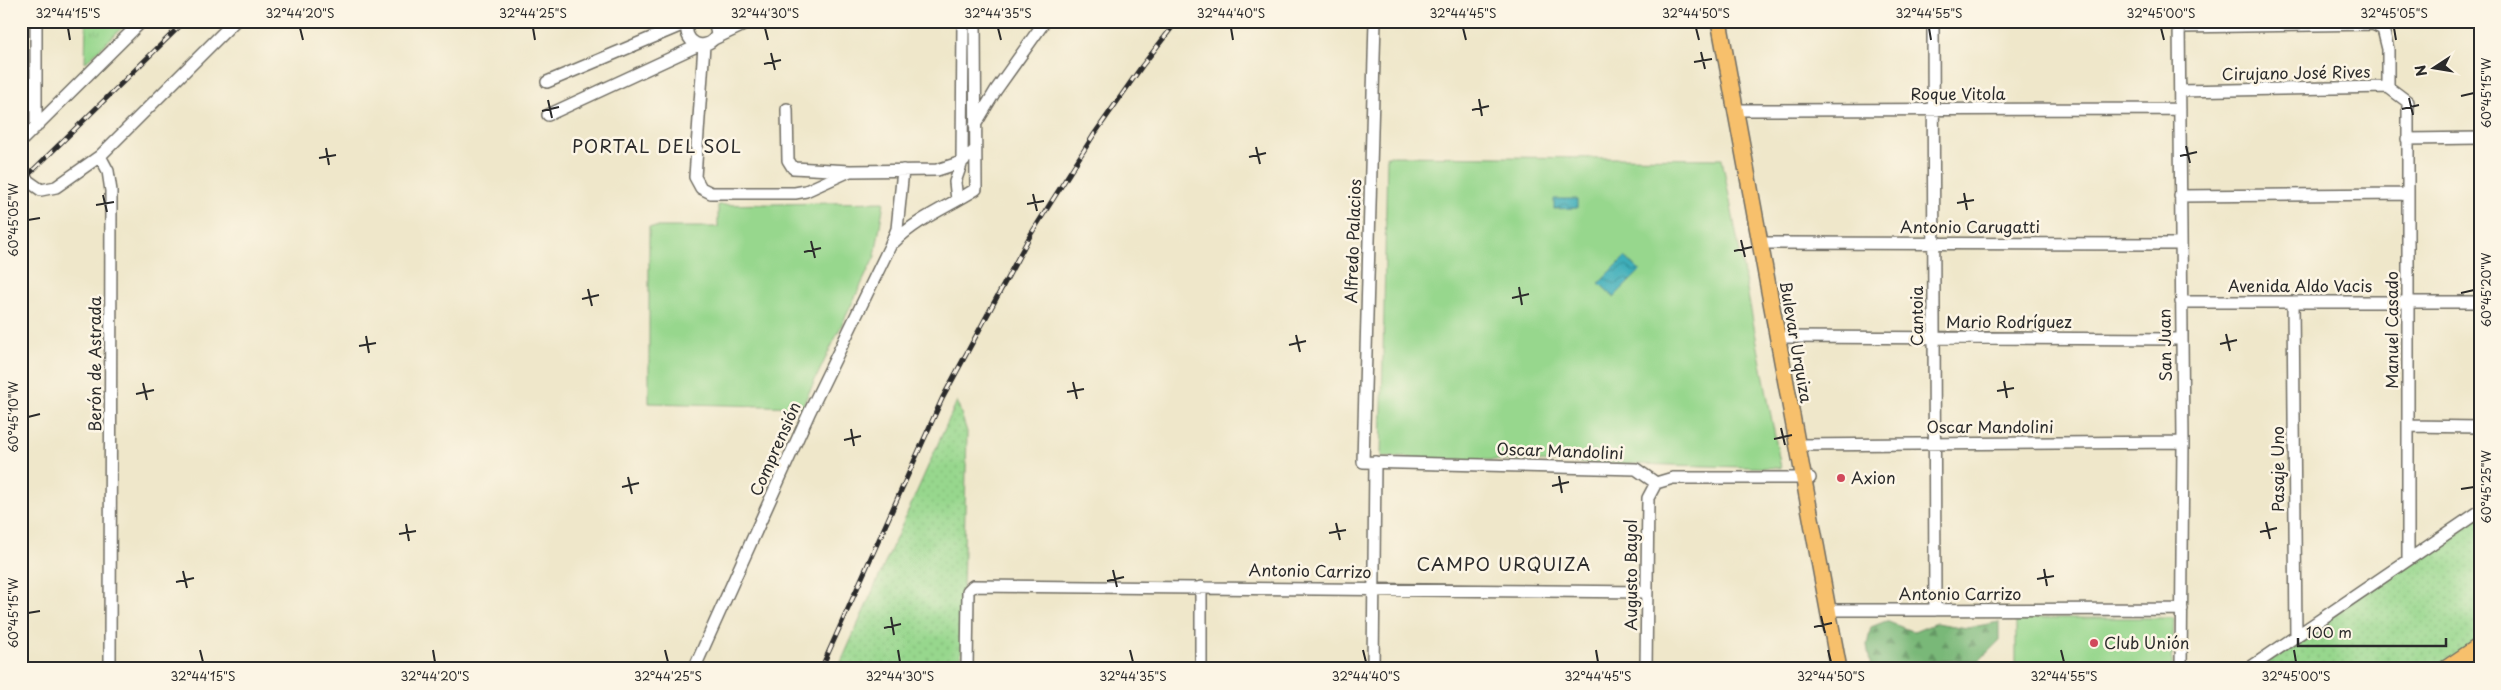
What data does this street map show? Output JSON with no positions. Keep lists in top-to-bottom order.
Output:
{
  "streets": {
    "main road": ["Bulevar Urquiza"],
    "street": [
      "Cirujano José Rives",
      "Roque Vitola",
      "Antonio Carugatti",
      "Alfredo Palacios",
      "Avenida Aldo Vacis",
      "Cantoia",
      "Mario Rodríguez",
      "Manuel Casado",
      "San Juan",
      "Berón de Astrada",
      "Oscar Mandolini",
      "Comprensión",
      "Pasaje Uno",
      "Antonio Carrizo",
      "Augusto Bayol"
    ]
  },
  "crossings": [
    ["Cirujano José Rives", "Manuel Casado"],
    ["Cirujano José Rives", "San Juan"],
    ["Roque Vitola", "Cantoia"],
    ["Roque Vitola", "Bulevar Urquiza"],
    ["Roque Vitola", "San Juan"],
    ["Antonio Carugatti", "Cantoia"],
    ["Antonio Carugatti", "Bulevar Urquiza"],
    ["Antonio Carugatti", "San Juan"],
    ["Alfredo Palacios", "Oscar Mandolini"],
    ["Alfredo Palacios", "Antonio Carrizo"],
    ["Avenida Aldo Vacis", "Manuel Casado"],
    ["Avenida Aldo Vacis", "San Juan"],
    ["Avenida Aldo Vacis", "Pasaje Uno"],
    ["Cantoia", "Mario Rodríguez"],
    ["Cantoia", "Oscar Mandolini"],
    ["Cantoia", "Antonio Carrizo"],
    ["Mario Rodríguez", "Bulevar Urquiza"],
    ["Mario Rodríguez", "San Juan"],
    ["Bulevar Urquiza", "Oscar Mandolini"],
    ["Bulevar Urquiza", "Antonio Carrizo"],
    ["San Juan", "Oscar Mandolini"],
    ["San Juan", "Antonio Carrizo"],
    ["Oscar Mandolini", "Augusto Bayol"],
    ["Antonio Carrizo", "Augusto Bayol"]
  ],
  "districts": ["PORTAL DEL SOL", "CAMPO URQUIZA"],
  "places": ["Axion", "Club Unión"],
  "scale_bar": "100 m",
  "north": "left",
  "coordinates": [
    "32°44'15\"S",
    "32°44'20\"S",
    "32°44'25\"S",
    "32°44'30\"S",
    "32°44'35\"S",
    "32°44'40\"S",
    "32°44'45\"S",
    "32°44'50\"S",
    "32°44'55\"S",
    "32°45'00\"S",
    "32°45'05\"S",
    "60°45'15\"W",
    "60°45'05\"W",
    "60°45'20\"W",
    "60°45'10\"W",
    "60°45'25\"W"
  ]
}
